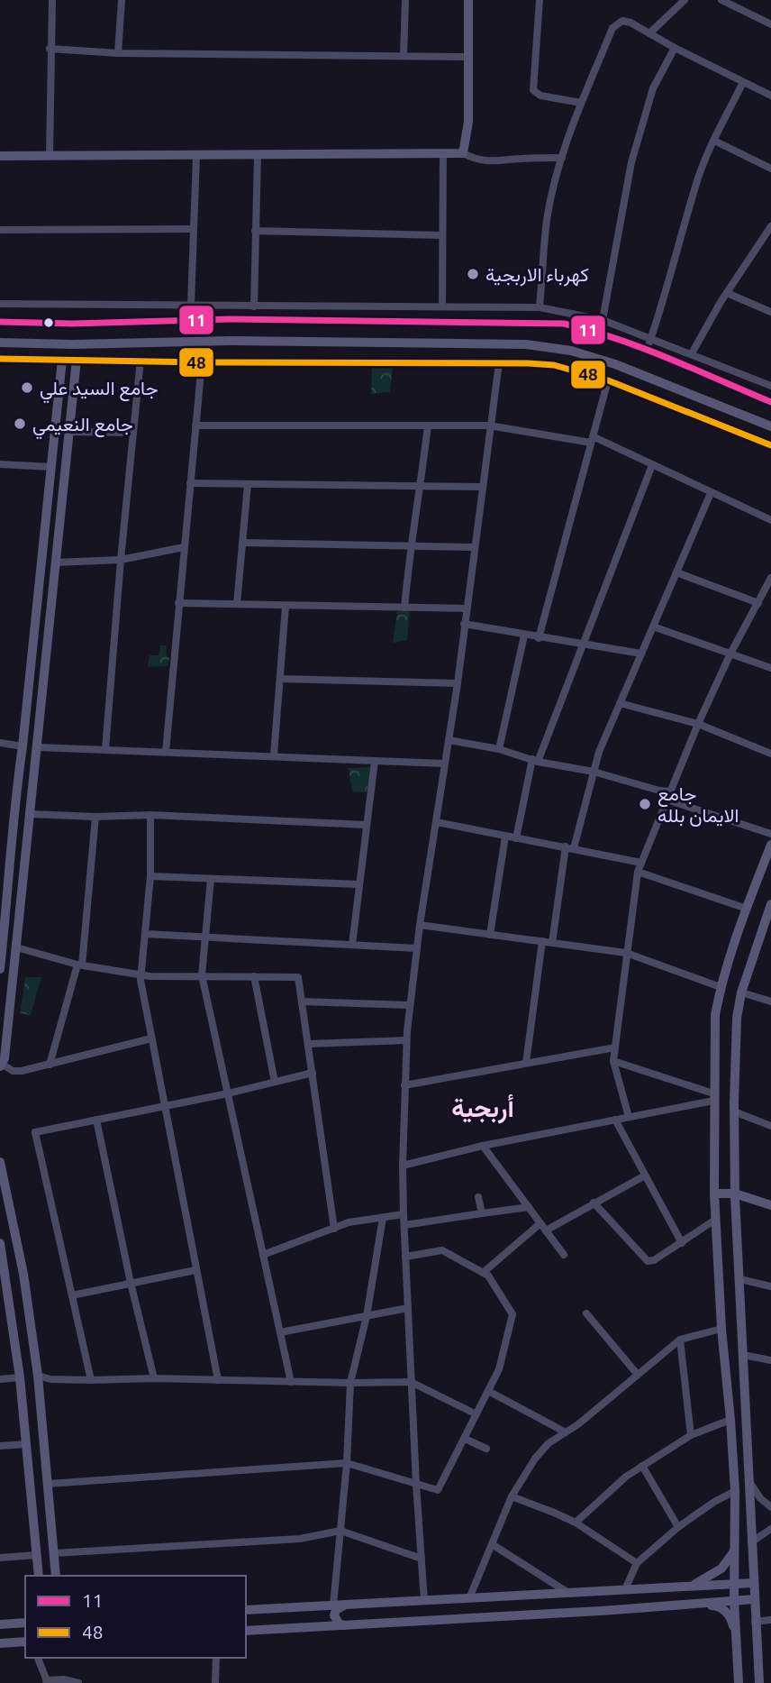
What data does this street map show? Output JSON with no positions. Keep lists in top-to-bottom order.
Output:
{
  "districts": ["أربجية"],
  "places": [
    "كهرباء الاربجية",
    "جامع السيد علي",
    "جامع النعيمي",
    "جامع الايمان بلله"
  ],
  "lines": ["transit line 11", "transit line 48"],
  "legend": ["11", "48"]
}
